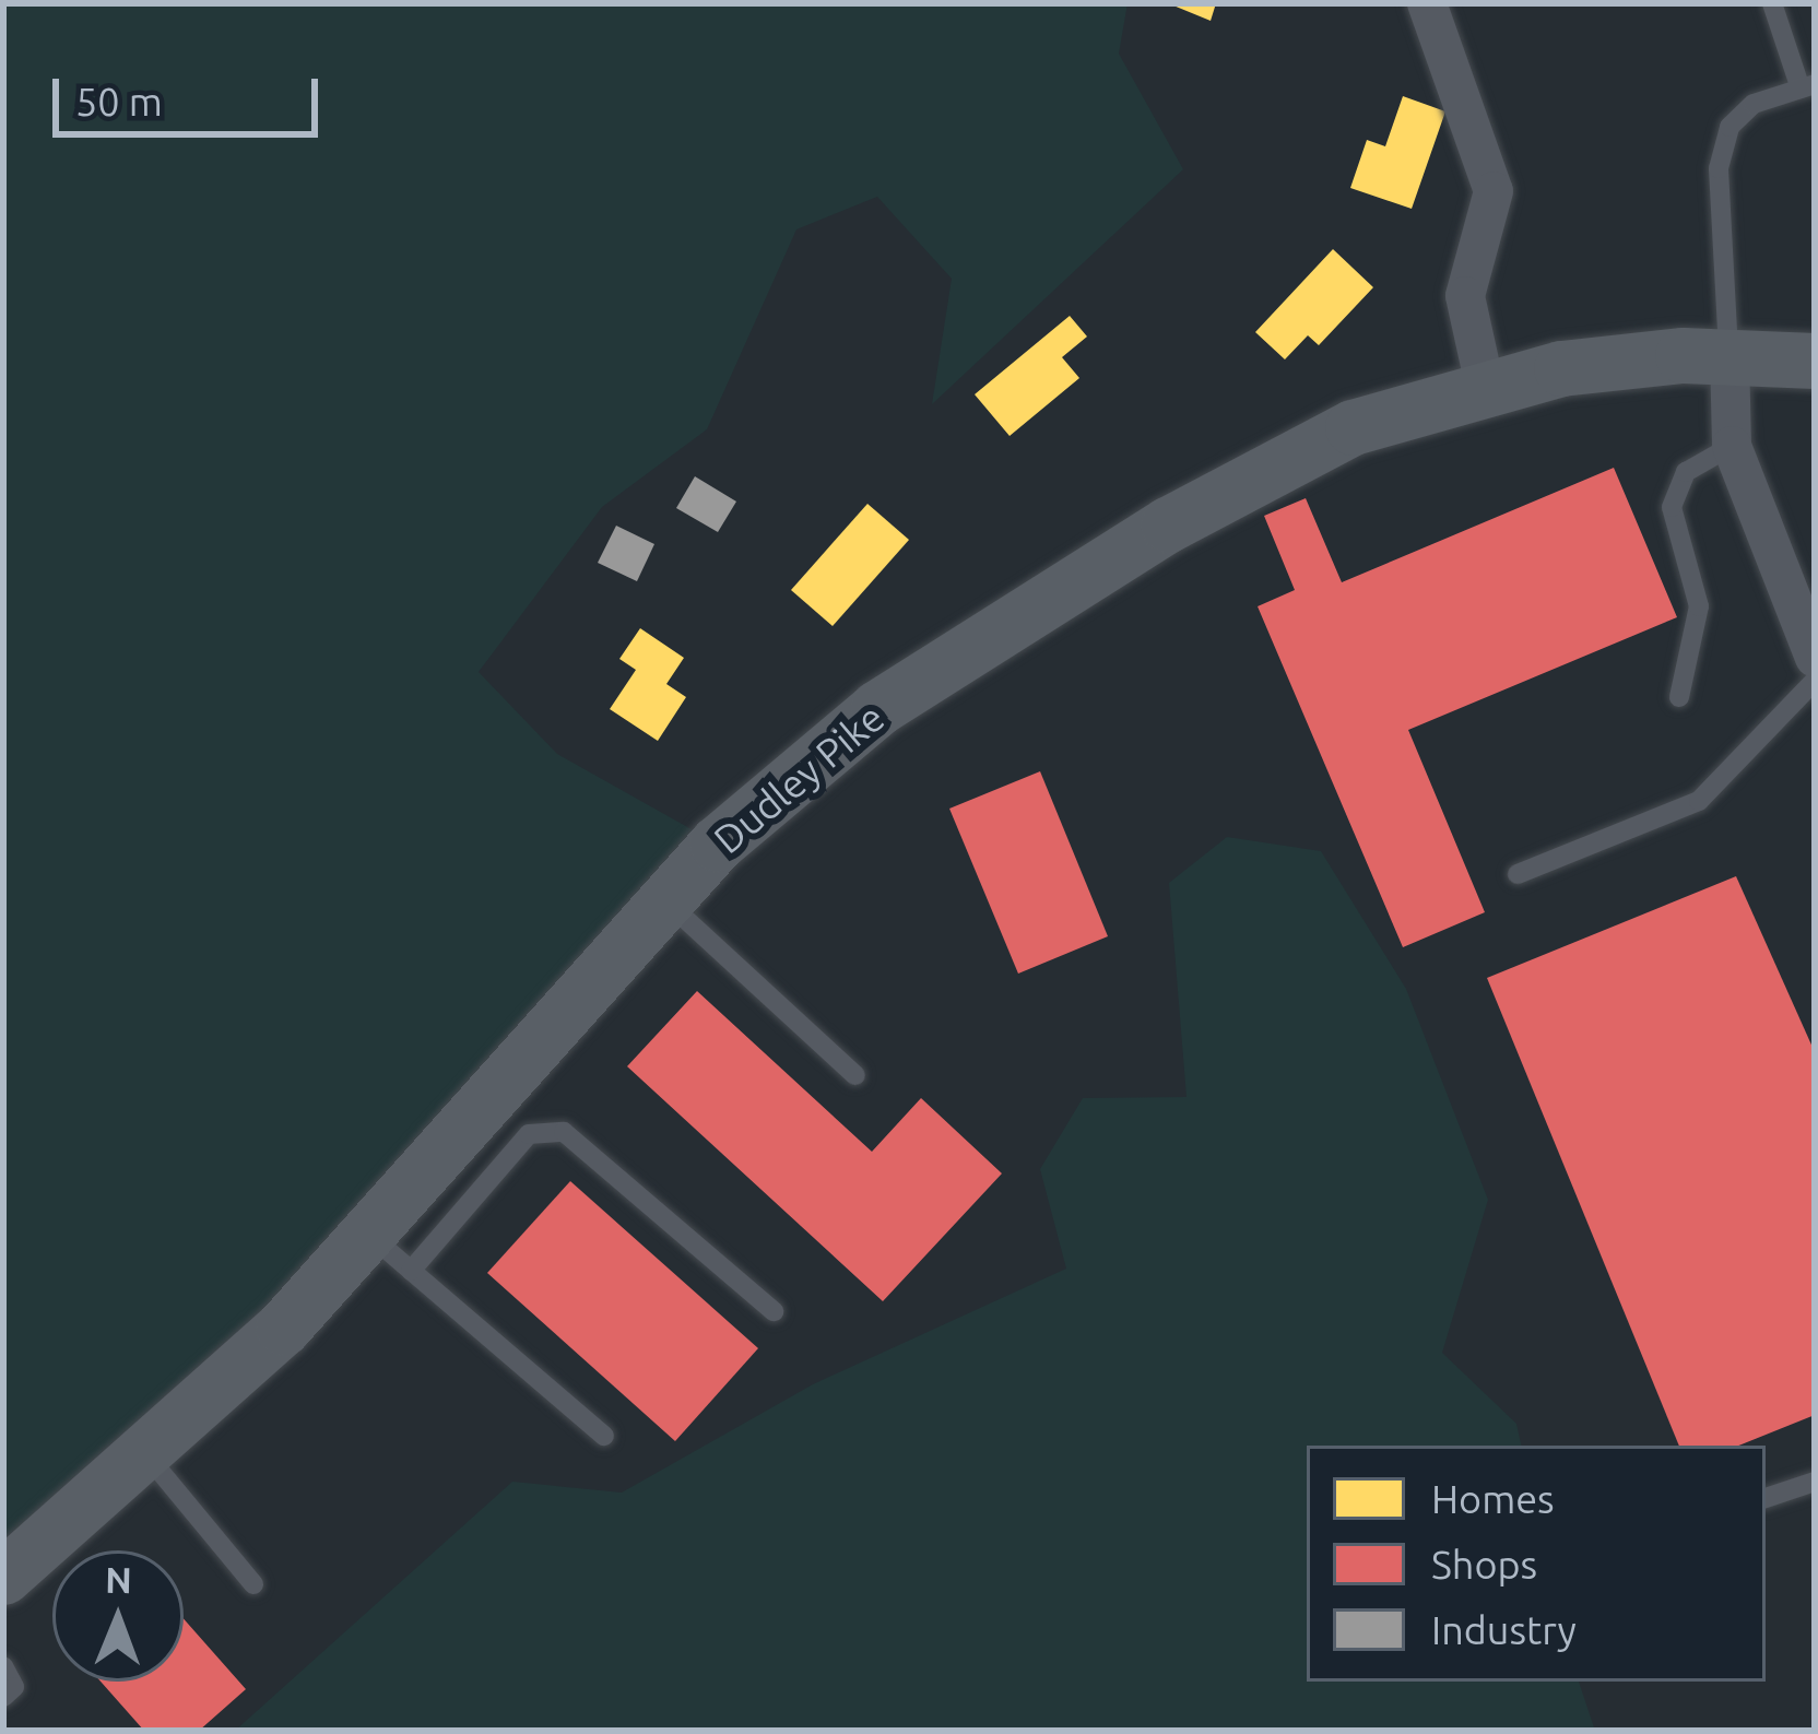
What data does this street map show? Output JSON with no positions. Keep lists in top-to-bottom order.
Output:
{
  "streets": {
    "street": ["Dudley Pike"]
  },
  "legend": ["Homes", "Shops", "Industry"],
  "scale_bar": "50 m",
  "north": "top"
}
